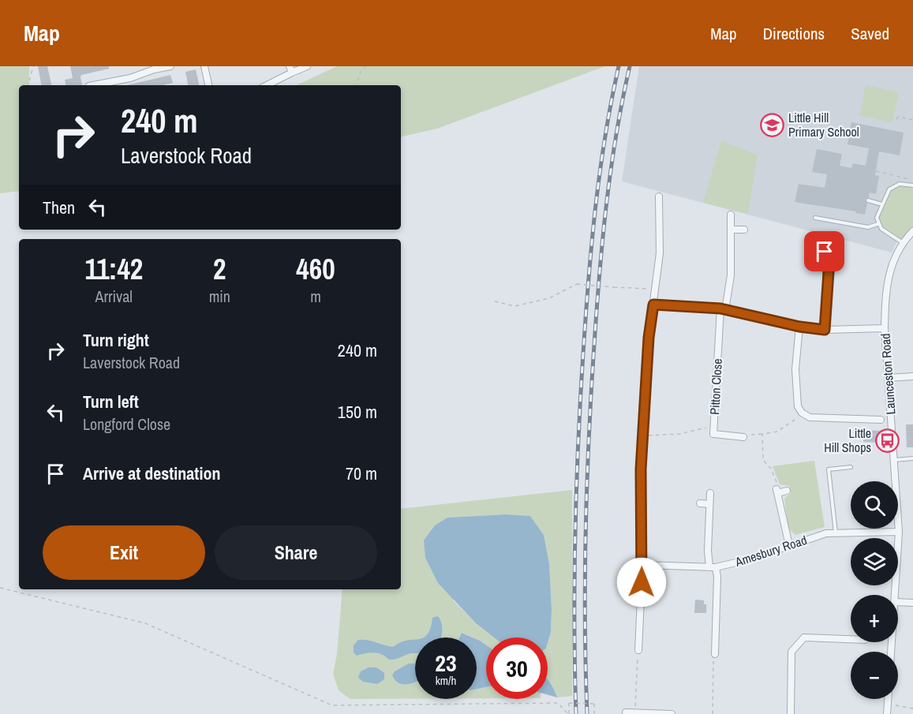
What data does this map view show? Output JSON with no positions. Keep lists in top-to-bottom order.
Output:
{
  "streets": {
    "street": ["Launceston Road", "Pitton Close", "Amesbury Road"]
  },
  "crossings": [
    ["Launceston Road", "Amesbury Road"]
  ],
  "places": {
    "school or university": ["Little Hill Primary School"],
    "bus stop": ["Little Hill Shops"]
  },
  "page": {
    "header": "Map",
    "nav": ["Map", "Directions", "Saved"],
    "turn": ["240 m", "Laverstock Road"],
    "then": "Then",
    "eta": [
      "11:42",
      "Arrival",
      "2",
      "min",
      "460",
      "m"
    ],
    "list": [
      {
        "name": "Turn right",
        "note": "Laverstock Road",
        "value": "240 m"
      },
      {
        "name": "Turn left",
        "note": "Longford Close",
        "value": "150 m"
      },
      {
        "name": "Arrive at destination",
        "value": "70 m"
      }
    ],
    "map_buttons": ["+", "−"],
    "buttons": ["Exit", "Share"],
    "speed": "23 km/h",
    "limit": "30"
  }
}
